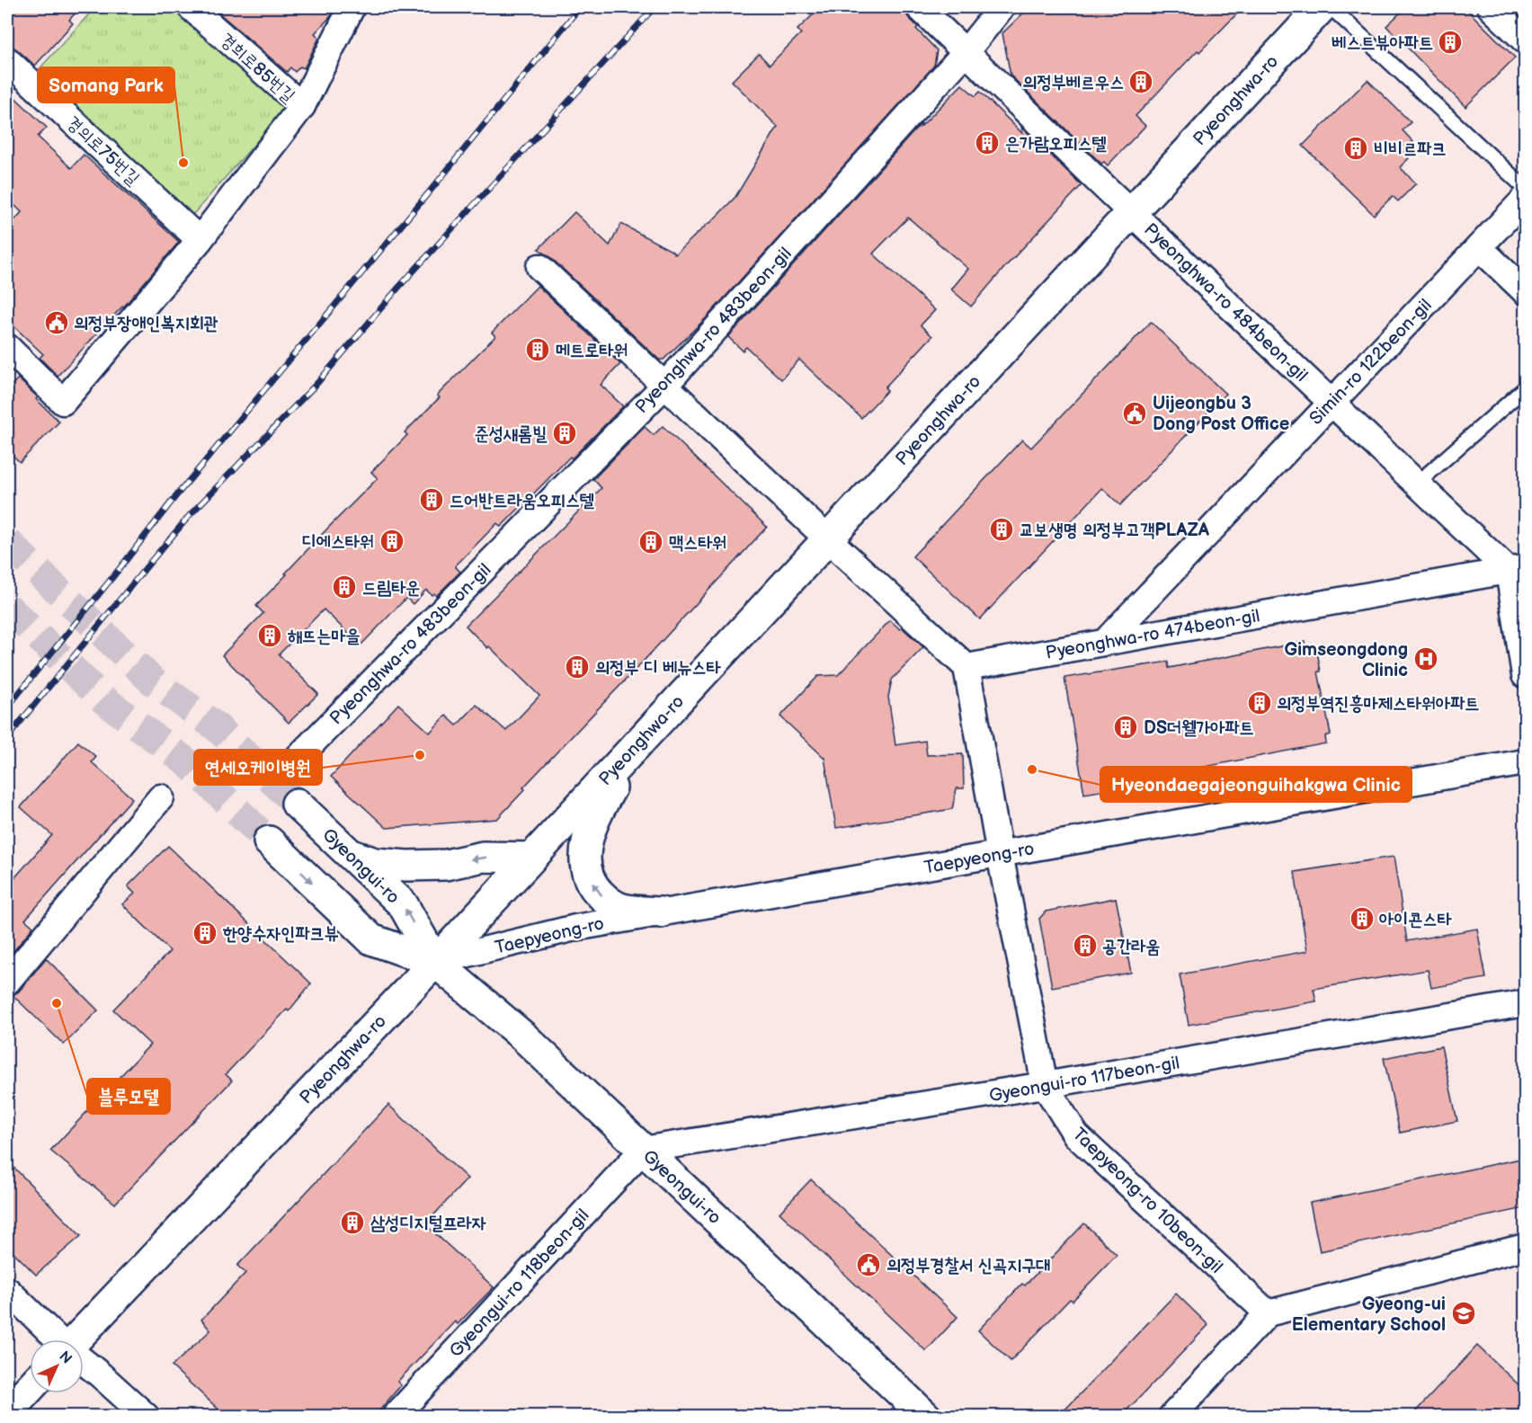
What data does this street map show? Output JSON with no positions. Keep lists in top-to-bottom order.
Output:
{
  "streets": {
    "main road": ["Pyeonghwa-ro", "Gyeongui-ro"],
    "street": [
      "경희로85번길",
      "경의로75번길",
      "Pyeonghwa-ro 484beon-gil",
      "Pyeonghwa-ro 483beon-gil",
      "Simin-ro 122beon-gil",
      "Pyeonghwa-ro 474beon-gil",
      "Taepyeong-ro",
      "Gyeongui-ro 117beon-gil",
      "Taepyeong-ro 10beon-gil",
      "Gyeongui-ro 118beon-gil"
    ]
  },
  "crossings": [
    ["Pyeonghwa-ro", "Pyeonghwa-ro 484beon-gil"],
    ["Pyeonghwa-ro", "Taepyeong-ro"],
    ["Pyeonghwa-ro", "Gyeongui-ro"],
    ["Pyeonghwa-ro 484beon-gil", "Simin-ro 122beon-gil"],
    ["Pyeonghwa-ro 484beon-gil", "Pyeonghwa-ro 474beon-gil"],
    ["Simin-ro 122beon-gil", "Pyeonghwa-ro 474beon-gil"],
    ["Pyeonghwa-ro 474beon-gil", "Taepyeong-ro 10beon-gil"],
    ["Taepyeong-ro", "Gyeongui-ro"],
    ["Taepyeong-ro", "Taepyeong-ro 10beon-gil"],
    ["Gyeongui-ro", "Gyeongui-ro 117beon-gil"],
    ["Gyeongui-ro", "Gyeongui-ro 118beon-gil"],
    ["Gyeongui-ro 117beon-gil", "Taepyeong-ro 10beon-gil"],
    ["Gyeongui-ro 117beon-gil", "Gyeongui-ro 118beon-gil"]
  ],
  "places": {
    "building": [
      "베스트뷰아파트",
      "의정부베르우스",
      "은가람오피스텔",
      "비비르파크",
      "메트로타워",
      "준성새롬빌",
      "드어반트라움오피스텔",
      "교보생명 의정부고객PLAZA",
      "디에스타워",
      "맥스타워",
      "드림타운",
      "해뜨는마을",
      "의정부 디 베뉴스타",
      "의정부역진흥마제스타워아파트",
      "DS더웰가아파트",
      "아이콘스타",
      "한양수자인파크뷰",
      "공간라움",
      "삼성디지털프라자"
    ],
    "other": [
      "Somang Park",
      "연세오케이병원",
      "Hyeondaegajeonguihakgwa Clinic",
      "블루모텔"
    ],
    "public building": ["의정부장애인복지회관", "Uijeongbu 3 Dong Post Office", "의정부경찰서 신곡지구대"],
    "hospital": ["Gimseongdong Clinic"],
    "school or university": ["Gyeong-ui Elementary School"]
  },
  "north": "top right"
}
